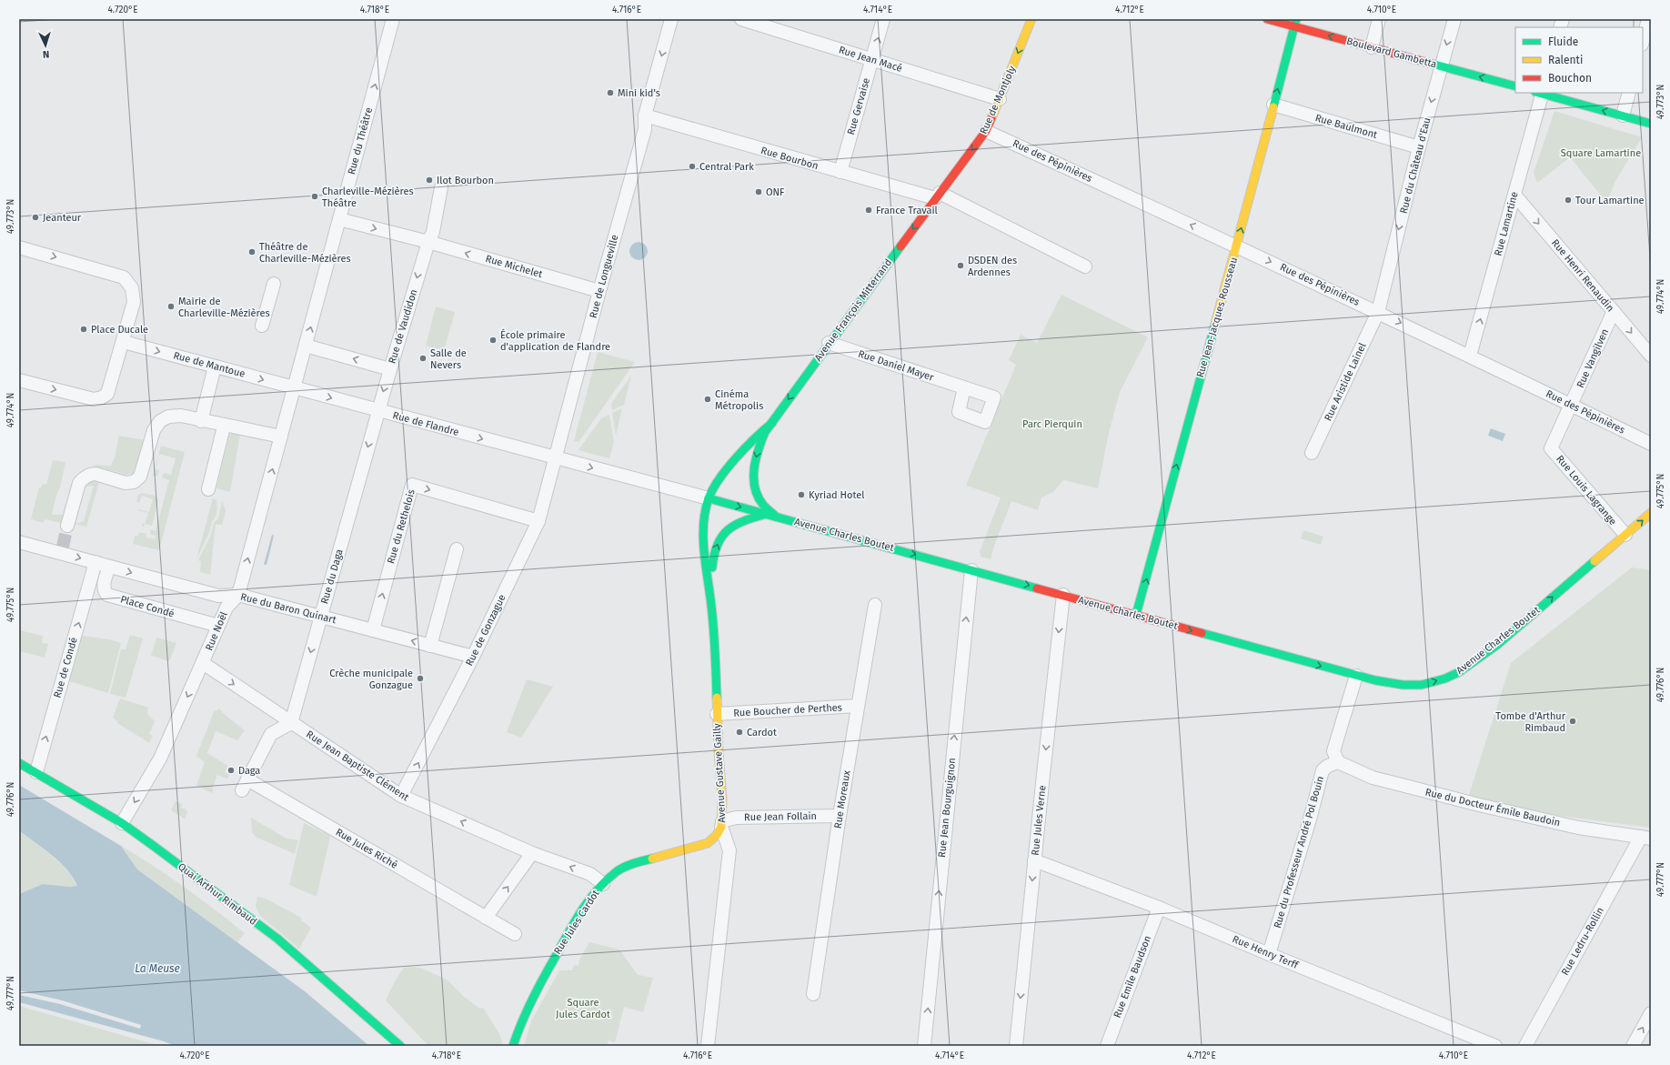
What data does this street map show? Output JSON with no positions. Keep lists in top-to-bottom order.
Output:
{
  "streets": {
    "main road": [
      "Boulevard Gambetta",
      "Rue de Montjoly",
      "Avenue François Mitterrand",
      "Rue Jean-Jacques Rousseau",
      "Avenue Charles Boutet",
      "Avenue Gustave Gailly",
      "Quai Arthur Rimbaud",
      "Rue Jules Cardot"
    ],
    "street": [
      "Rue Jean Macé",
      "Rue Gervaise",
      "Rue Baulmont",
      "Rue du Théâtre",
      "Rue Bourbon",
      "Rue des Pépinières",
      "Rue du Château d'Eau",
      "Rue Lamartine",
      "Rue Michelet",
      "Rue Henri Renaudin",
      "Rue de Longueville",
      "Rue de Vaudidon",
      "Rue Vangilven",
      "Rue de Mantoue",
      "Rue Daniel Mayer",
      "Rue Aristide Lainel",
      "Rue de Flandre",
      "Rue Louis Lagrange",
      "Rue du Rethelois",
      "Rue du Daga",
      "Place Condé",
      "Rue du Baron Quinart",
      "Rue de Gonzague",
      "Rue Noël",
      "Rue de Condé",
      "Rue Boucher de Perthes",
      "Rue Jean Baptiste Clément",
      "Rue Moreaux",
      "Rue Jean Bourguignon",
      "Rue du Docteur Émile Baudoin",
      "Rue Jean Follain",
      "Rue Jules Verne",
      "Rue Jules Riché",
      "Rue du Professeur André Pol Bouin",
      "Rue Ledru-Rollin",
      "Rue Henry Terff",
      "Rue Emile Baudson"
    ]
  },
  "crossings": [
    ["Boulevard Gambetta", "Rue du Château d'Eau"],
    ["Boulevard Gambetta", "Rue Jean-Jacques Rousseau"],
    ["Rue Jean Macé", "Rue de Montjoly"],
    ["Rue Jean Macé", "Rue Gervaise"],
    ["Rue de Montjoly", "Rue Bourbon"],
    ["Rue de Montjoly", "Rue des Pépinières"],
    ["Rue de Montjoly", "Avenue François Mitterrand"],
    ["Rue Gervaise", "Rue Bourbon"],
    ["Rue Baulmont", "Rue du Château d'Eau"],
    ["Rue Baulmont", "Rue Jean-Jacques Rousseau"],
    ["Rue du Théâtre", "Rue Michelet"],
    ["Rue du Théâtre", "Rue de Mantoue"],
    ["Rue du Théâtre", "Rue de Flandre"],
    ["Rue du Théâtre", "Rue Noël"],
    ["Rue Bourbon", "Rue de Longueville"],
    ["Rue Bourbon", "Avenue François Mitterrand"],
    ["Rue des Pépinières", "Rue du Château d'Eau"],
    ["Rue des Pépinières", "Rue Lamartine"],
    ["Rue des Pépinières", "Rue Jean-Jacques Rousseau"],
    ["Rue des Pépinières", "Rue Vangilven"],
    ["Rue des Pépinières", "Rue Aristide Lainel"],
    ["Rue des Pépinières", "Rue Louis Lagrange"],
    ["Rue du Château d'Eau", "Rue Aristide Lainel"],
    ["Rue Lamartine", "Rue Henri Renaudin"],
    ["Rue Michelet", "Rue de Longueville"],
    ["Rue Michelet", "Rue de Vaudidon"],
    ["Rue Henri Renaudin", "Rue Vangilven"],
    ["Rue de Longueville", "Rue de Flandre"],
    ["Rue de Longueville", "Avenue Charles Boutet"],
    ["Rue de Longueville", "Rue de Gonzague"],
    ["Avenue François Mitterrand", "Rue Daniel Mayer"],
    ["Rue Jean-Jacques Rousseau", "Avenue Charles Boutet"],
    ["Rue de Vaudidon", "Rue de Flandre"],
    ["Rue de Vaudidon", "Rue du Daga"],
    ["Rue Vangilven", "Rue Louis Lagrange"],
    ["Rue de Mantoue", "Rue de Flandre"],
    ["Rue de Mantoue", "Rue Noël"],
    ["Rue de Flandre", "Avenue Charles Boutet"],
    ["Rue de Flandre", "Rue du Daga"],
    ["Rue de Flandre", "Rue de Gonzague"],
    ["Rue de Flandre", "Rue Noël"],
    ["Rue Louis Lagrange", "Avenue Charles Boutet"],
    ["Rue du Rethelois", "Rue du Baron Quinart"],
    ["Rue du Rethelois", "Rue de Gonzague"],
    ["Avenue Charles Boutet", "Rue de Gonzague"],
    ["Avenue Charles Boutet", "Rue Jean Bourguignon"],
    ["Avenue Charles Boutet", "Rue Jules Verne"],
    ["Rue du Daga", "Rue du Baron Quinart"],
    ["Rue du Daga", "Rue Jean Baptiste Clément"],
    ["Rue du Daga", "Rue Jules Riché"],
    ["Place Condé", "Rue du Baron Quinart"],
    ["Place Condé", "Rue Noël"],
    ["Rue du Baron Quinart", "Rue de Gonzague"],
    ["Rue du Baron Quinart", "Rue Noël"],
    ["Rue du Baron Quinart", "Rue de Condé"],
    ["Rue de Gonzague", "Rue Jean Baptiste Clément"],
    ["Rue Noël", "Rue Jean Baptiste Clément"],
    ["Rue Noël", "Quai Arthur Rimbaud"],
    ["Rue de Condé", "Quai Arthur Rimbaud"],
    ["Rue Boucher de Perthes", "Avenue Gustave Gailly"],
    ["Rue Boucher de Perthes", "Rue Moreaux"],
    ["Rue Jean Baptiste Clément", "Rue Jules Riché"],
    ["Rue Jean Baptiste Clément", "Rue Jules Cardot"],
    ["Avenue Gustave Gailly", "Rue Jean Follain"],
    ["Avenue Gustave Gailly", "Rue Jules Cardot"],
    ["Rue Moreaux", "Rue Jean Follain"],
    ["Rue du Docteur Émile Baudoin", "Rue du Professeur André Pol Bouin"],
    ["Rue du Docteur Émile Baudoin", "Rue Ledru-Rollin"],
    ["Rue Jean Follain", "Rue Jules Cardot"],
    ["Rue Jules Verne", "Rue Henry Terff"],
    ["Rue du Professeur André Pol Bouin", "Rue Henry Terff"],
    ["Rue Henry Terff", "Rue Emile Baudson"]
  ],
  "one_way": [
    "Boulevard Gambetta",
    "Rue de Montjoly",
    "Rue du Théâtre",
    "Rue du Château d'Eau",
    "Rue Lamartine",
    "Rue Henri Renaudin",
    "Avenue François Mitterrand",
    "Rue Jean-Jacques Rousseau",
    "Rue de Vaudidon",
    "Avenue Charles Boutet",
    "Rue de Gonzague",
    "Rue de Condé",
    "Rue Jean Bourguignon",
    "Rue Jules Verne"
  ],
  "water": ["La Meuse"],
  "parks": ["Square Lamartine", "Parc Pierquin", "Square Jules Cardot"],
  "places": [
    "Mini kid's",
    "Central Park",
    "Ilot Bourbon",
    "ONF",
    "Charleville-Mézières Théâtre",
    "Tour Lamartine",
    "France Travail",
    "Jeanteur",
    "Théâtre de Charleville-Mézières",
    "DSDEN des Ardennes",
    "Mairie de Charleville-Mézières",
    "Place Ducale",
    "École primaire d'application de Flandre",
    "Salle de Nevers",
    "Cinéma Métropolis",
    "Kyriad Hotel",
    "Crèche municipale Gonzague",
    "Tombe d'Arthur Rimbaud",
    "Cardot",
    "Daga"
  ],
  "legend": ["Fluide", "Ralenti", "Bouchon"],
  "north": "bottom",
  "coordinates": [
    "4.720°E",
    "4.718°E",
    "4.716°E",
    "4.714°E",
    "4.712°E",
    "4.710°E",
    "49.773°N",
    "49.774°N",
    "49.775°N",
    "49.776°N",
    "49.777°N"
  ]
}
